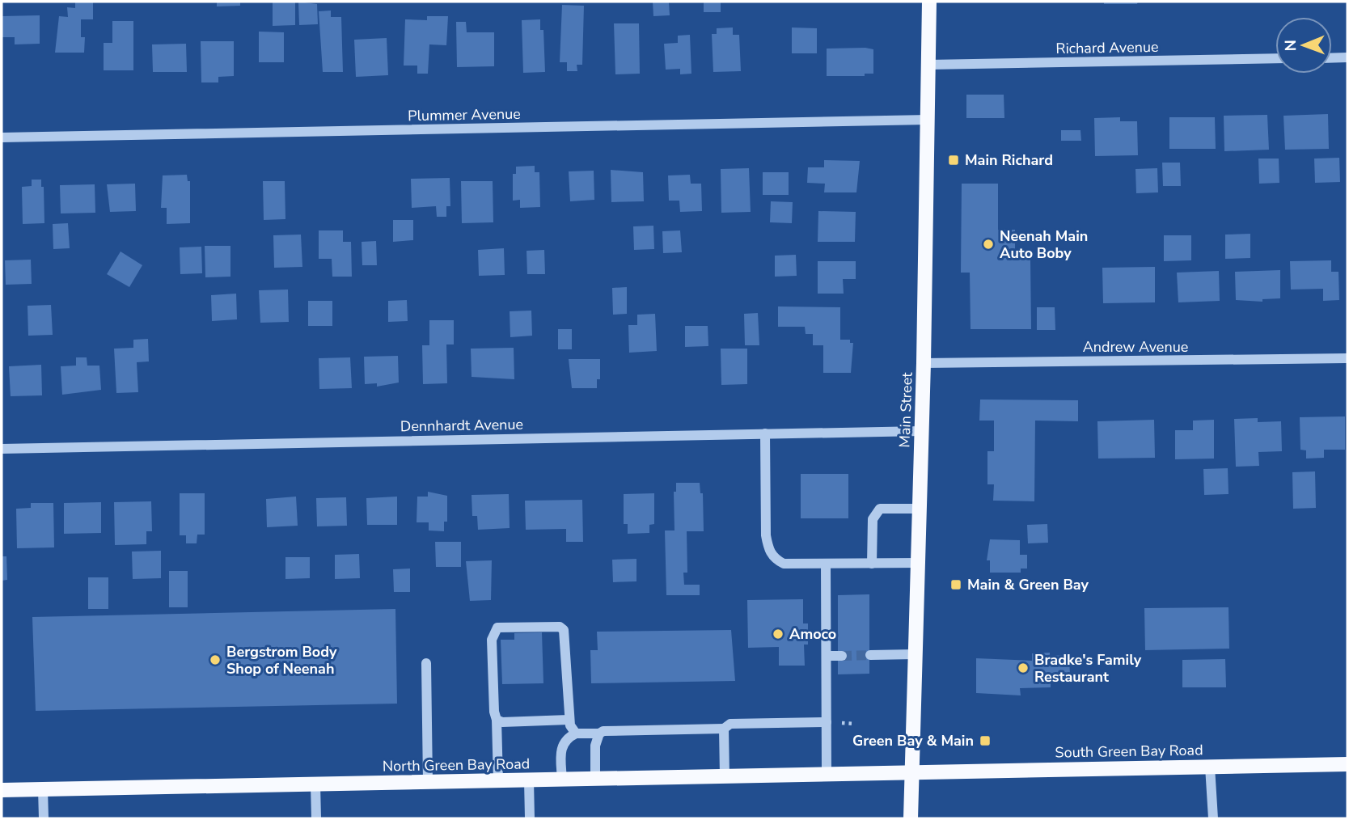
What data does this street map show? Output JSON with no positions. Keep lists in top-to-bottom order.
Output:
{
  "streets": {
    "main road": ["Main Street", "South Green Bay Road", "North Green Bay Road"],
    "street": [
      "Richard Avenue",
      "Plummer Avenue",
      "Andrew Avenue",
      "Dennhardt Avenue"
    ]
  },
  "crossings": [
    ["Richard Avenue", "Main Street"],
    ["Plummer Avenue", "Main Street"],
    ["Andrew Avenue", "Main Street"],
    ["Main Street", "Dennhardt Avenue"],
    ["Main Street", "South Green Bay Road"],
    ["Main Street", "North Green Bay Road"],
    ["South Green Bay Road", "North Green Bay Road"]
  ],
  "places": {
    "transit": ["Main Richard", "Main & Green Bay", "Green Bay & Main"],
    "other": [
      "Neenah Main Auto Boby",
      "Amoco",
      "Bergstrom Body Shop of Neenah",
      "Bradke's Family Restaurant"
    ]
  },
  "north": "left"
}
